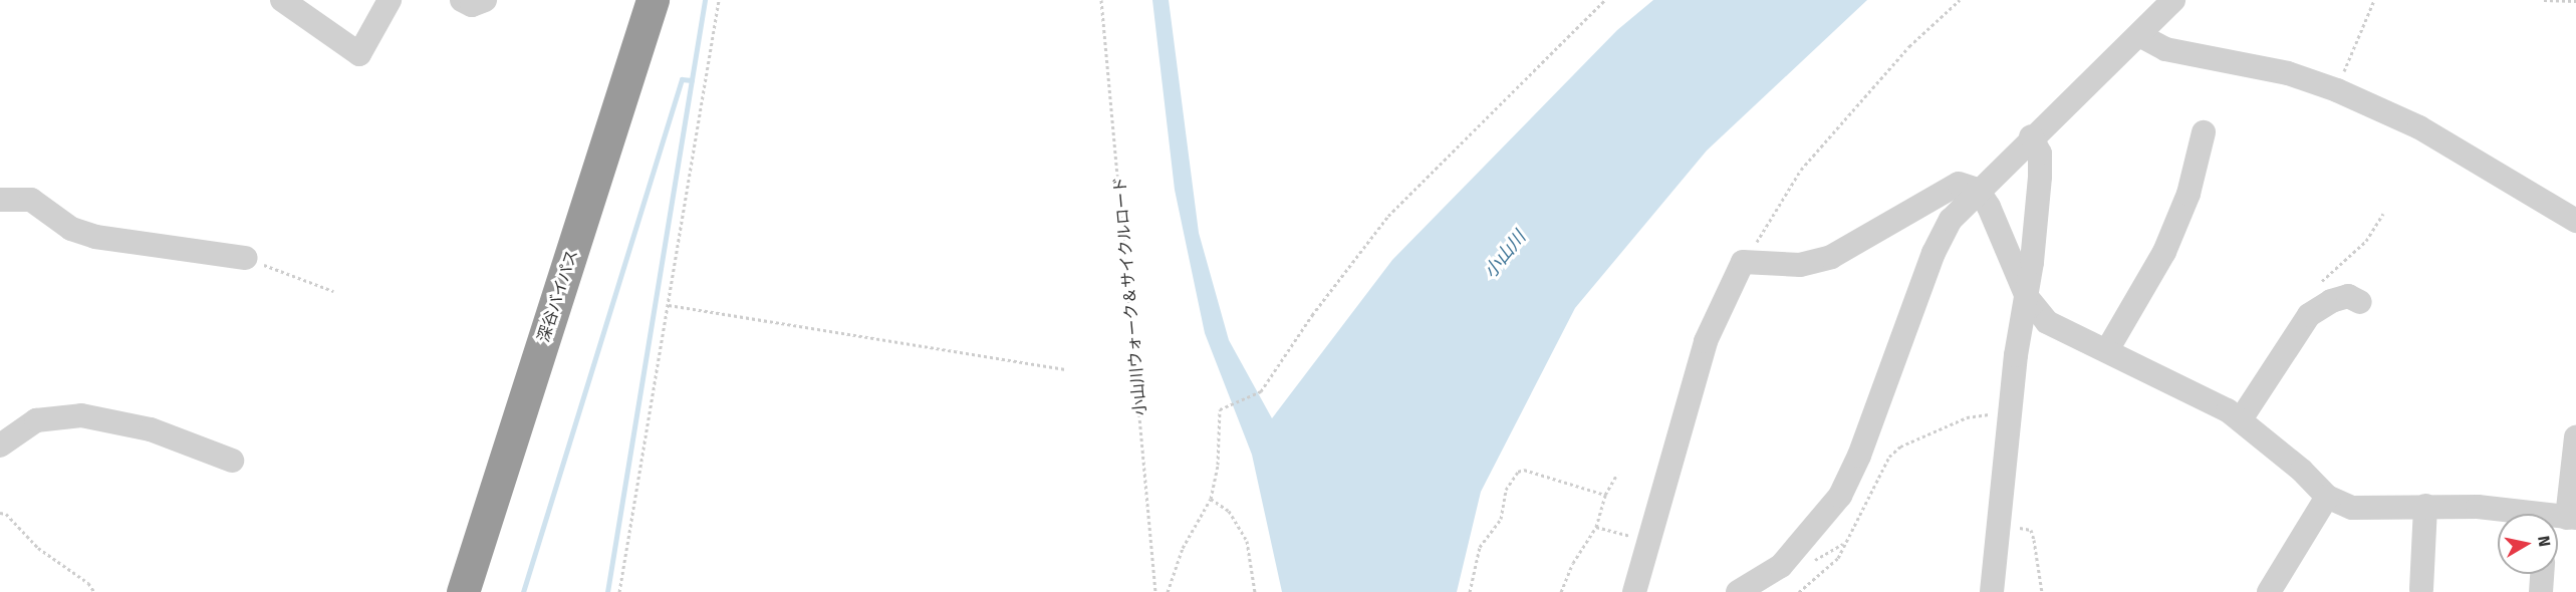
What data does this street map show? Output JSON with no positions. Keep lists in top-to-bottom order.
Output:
{
  "streets": {
    "highway": ["深谷バイパス"],
    "path": ["小山川ウォーク＆サイクルロード"]
  },
  "water": ["小山川"],
  "north": "right"
}
